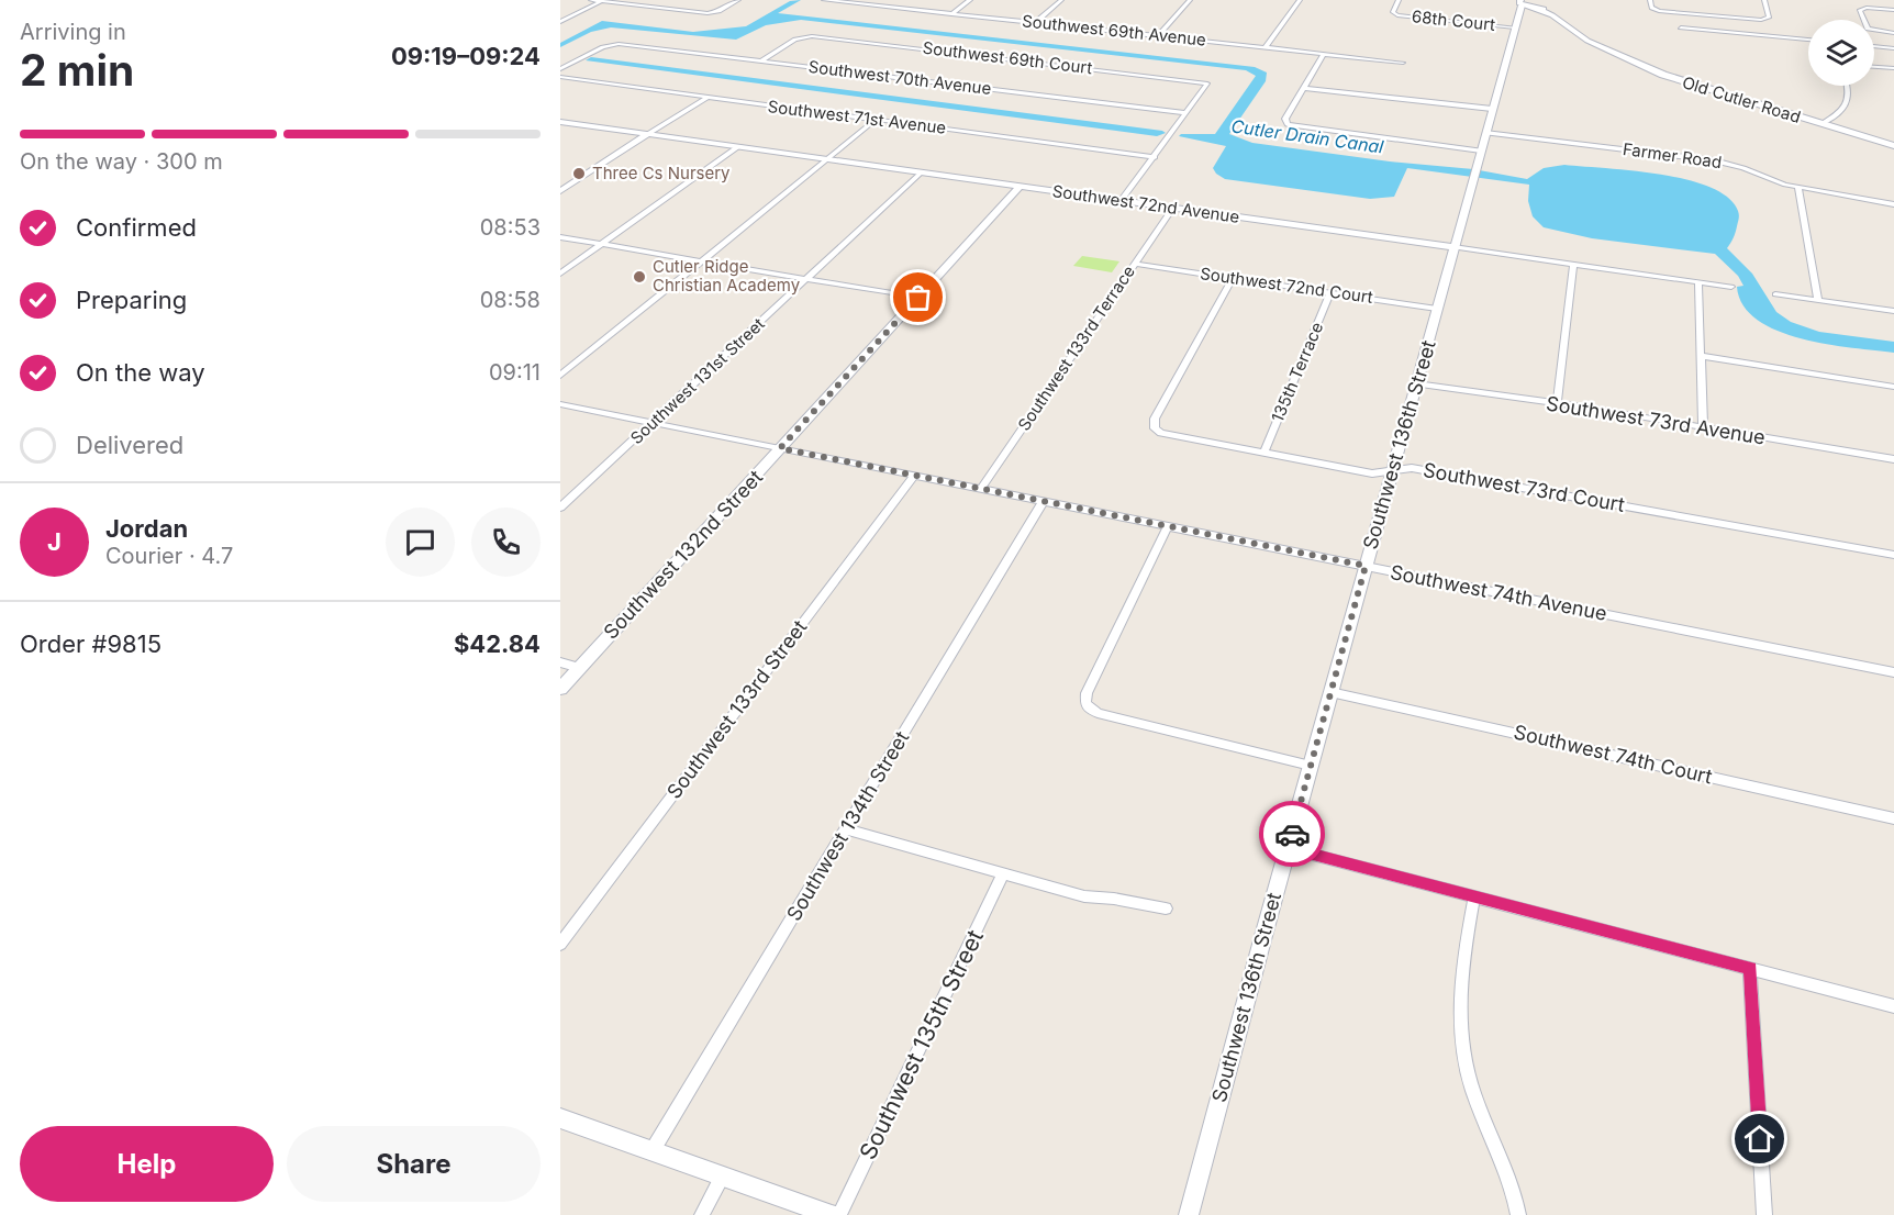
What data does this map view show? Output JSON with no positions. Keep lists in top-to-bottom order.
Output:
{
  "streets": {
    "main road": ["Old Cutler Road"],
    "street": [
      "68th Court",
      "Southwest 69th Avenue",
      "Southwest 69th Court",
      "Southwest 70th Avenue",
      "Southwest 71st Avenue",
      "Farmer Road",
      "Southwest 72nd Avenue",
      "Southwest 72nd Court",
      "Southwest 133rd Terrace",
      "135th Terrace",
      "Southwest 131st Street",
      "Southwest 73rd Avenue",
      "Southwest 136th Street",
      "Southwest 73rd Court",
      "Southwest 132nd Street",
      "Southwest 74th Avenue",
      "Southwest 133rd Street",
      "Southwest 74th Court",
      "Southwest 134th Street",
      "Southwest 135th Street"
    ]
  },
  "crossings": [
    ["68th Court", "Southwest 136th Street"],
    ["Southwest 69th Court", "Southwest 70th Avenue"],
    ["Farmer Road", "Southwest 136th Street"],
    ["Southwest 72nd Avenue", "Southwest 133rd Terrace"],
    ["Southwest 72nd Avenue", "Southwest 131st Street"],
    ["Southwest 72nd Avenue", "Southwest 136th Street"],
    ["Southwest 72nd Avenue", "Southwest 132nd Street"],
    ["Southwest 72nd Court", "Southwest 133rd Terrace"],
    ["Southwest 72nd Court", "135th Terrace"],
    ["Southwest 72nd Court", "Southwest 136th Street"],
    ["Southwest 72nd Court", "Southwest 73rd Court"],
    ["Southwest 133rd Terrace", "Southwest 74th Avenue"],
    ["135th Terrace", "Southwest 73rd Court"],
    ["Southwest 131st Street", "Southwest 74th Avenue"],
    ["Southwest 73rd Avenue", "Southwest 136th Street"],
    ["Southwest 136th Street", "Southwest 73rd Court"],
    ["Southwest 136th Street", "Southwest 74th Avenue"],
    ["Southwest 136th Street", "Southwest 74th Court"],
    ["Southwest 132nd Street", "Southwest 74th Avenue"],
    ["Southwest 74th Avenue", "Southwest 133rd Street"],
    ["Southwest 74th Avenue", "Southwest 134th Street"]
  ],
  "water": ["Cutler Drain Canal"],
  "places": ["Three Cs Nursery", "Cutler Ridge Christian Academy"],
  "page": {
    "heading": ["2 min", "Arriving in", "09:19–09:24"],
    "panel": [
      "Jordan",
      "Courier · 4.7",
      "Order #9815",
      "$42.84"
    ],
    "bar": "On the way · 300 m",
    "list": [
      ["Confirmed", "08:53"],
      ["Preparing", "08:58"],
      ["On the way", "09:11"],
      "Delivered"
    ],
    "round": "J",
    "buttons": ["Help", "Share"]
  }
}
